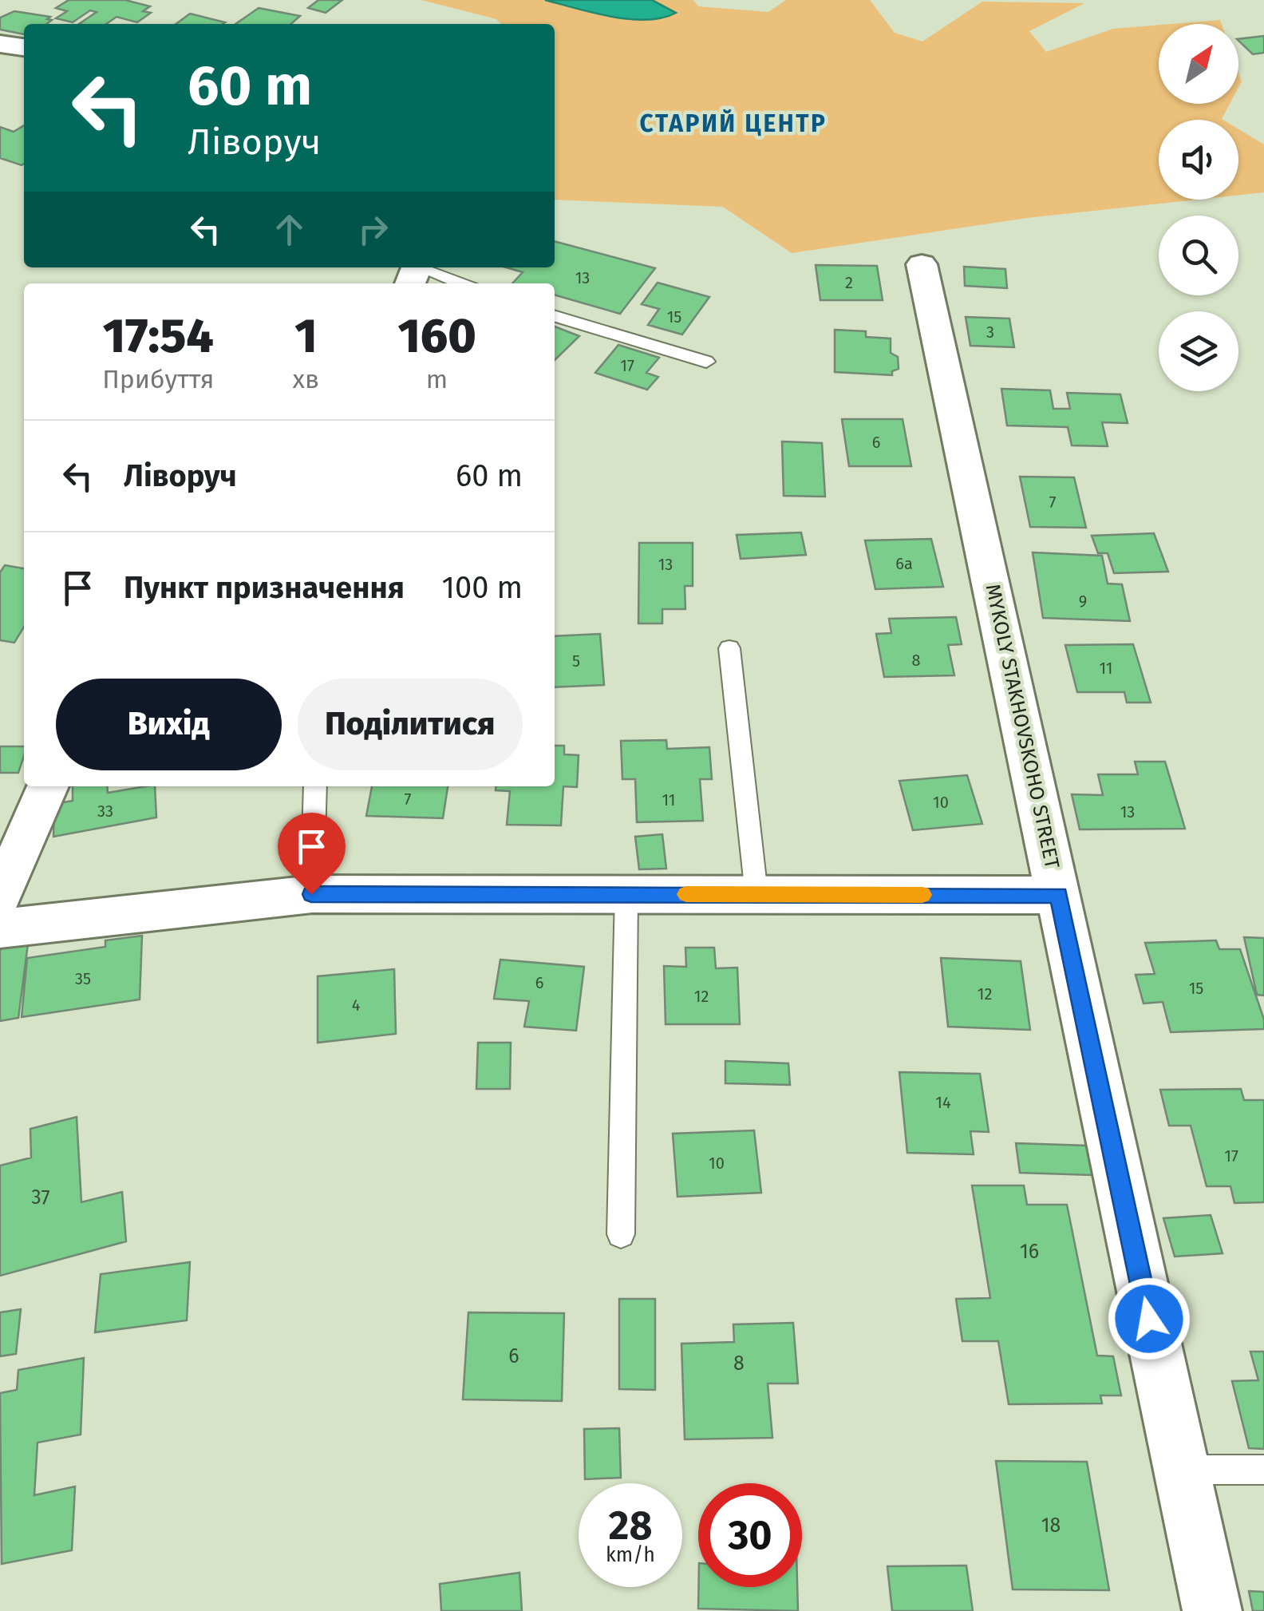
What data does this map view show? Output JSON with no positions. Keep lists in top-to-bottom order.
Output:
{
  "streets": {
    "street": ["MYKOLY STAKHOVSKOHO STREET"]
  },
  "districts": ["СТАРИЙ ЦЕНТР"],
  "house_numbers": [
    "13",
    "2",
    "15",
    "3",
    "17",
    "6",
    "7",
    "6а",
    "13",
    "9",
    "8",
    "5",
    "11",
    "7",
    "11",
    "10",
    "33",
    "13",
    "35",
    "6",
    "15",
    "12",
    "12",
    "4",
    "14",
    "17",
    "10",
    "37",
    "16",
    "6",
    "8",
    "18"
  ],
  "north": "top right",
  "page": {
    "turn": ["60 m", "Ліворуч"],
    "eta": [
      "17:54",
      "Прибуття",
      "1",
      "хв",
      "160",
      "m"
    ],
    "list": [
      {
        "name": "Ліворуч",
        "value": "60 m"
      },
      {
        "name": "Пункт призначення",
        "value": "100 m"
      }
    ],
    "buttons": ["Вихід", "Поділитися"],
    "speed": "28 km/h",
    "limit": "30"
  }
}
